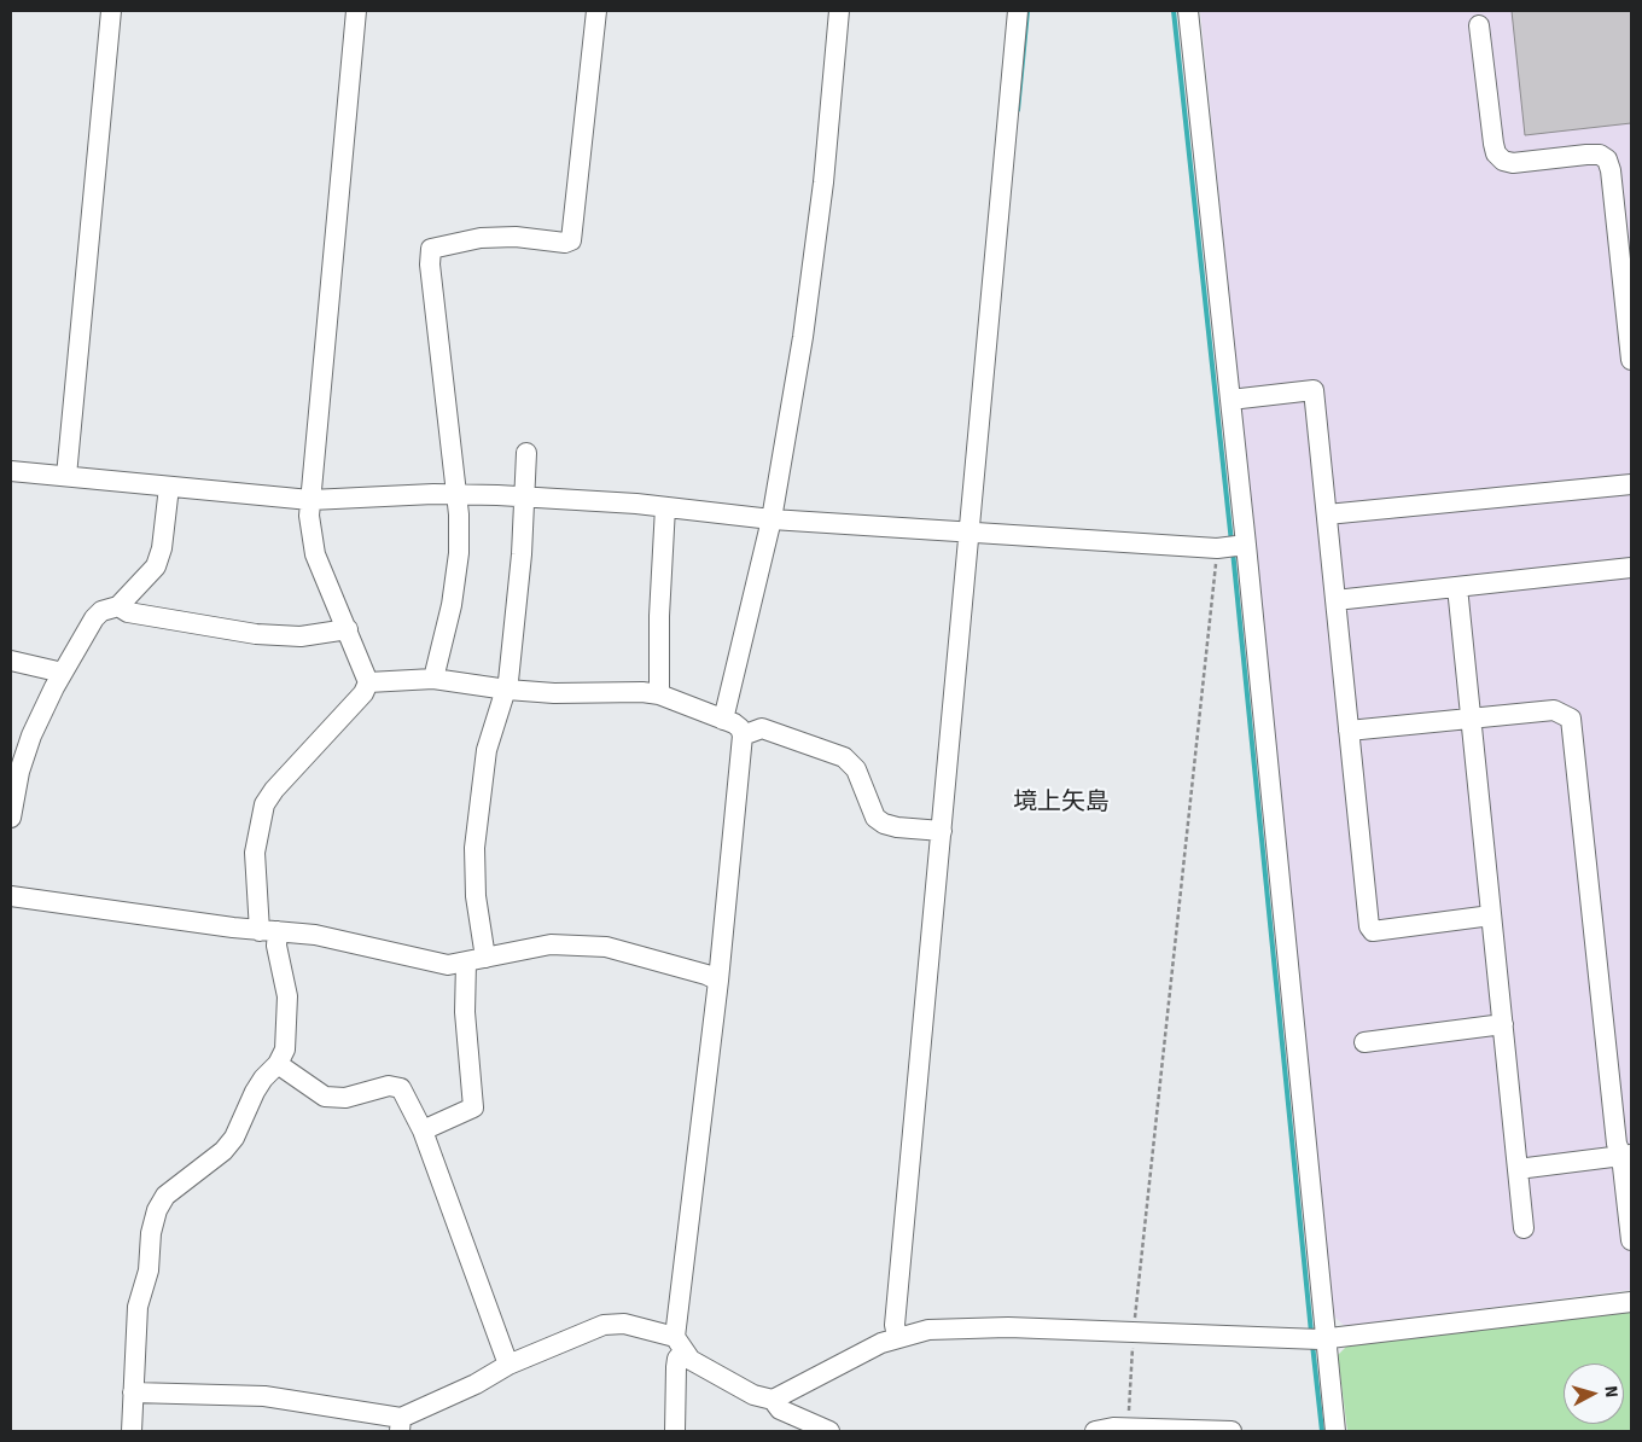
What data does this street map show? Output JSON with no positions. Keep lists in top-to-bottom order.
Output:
{
  "districts": ["境上矢島"],
  "north": "right"
}
